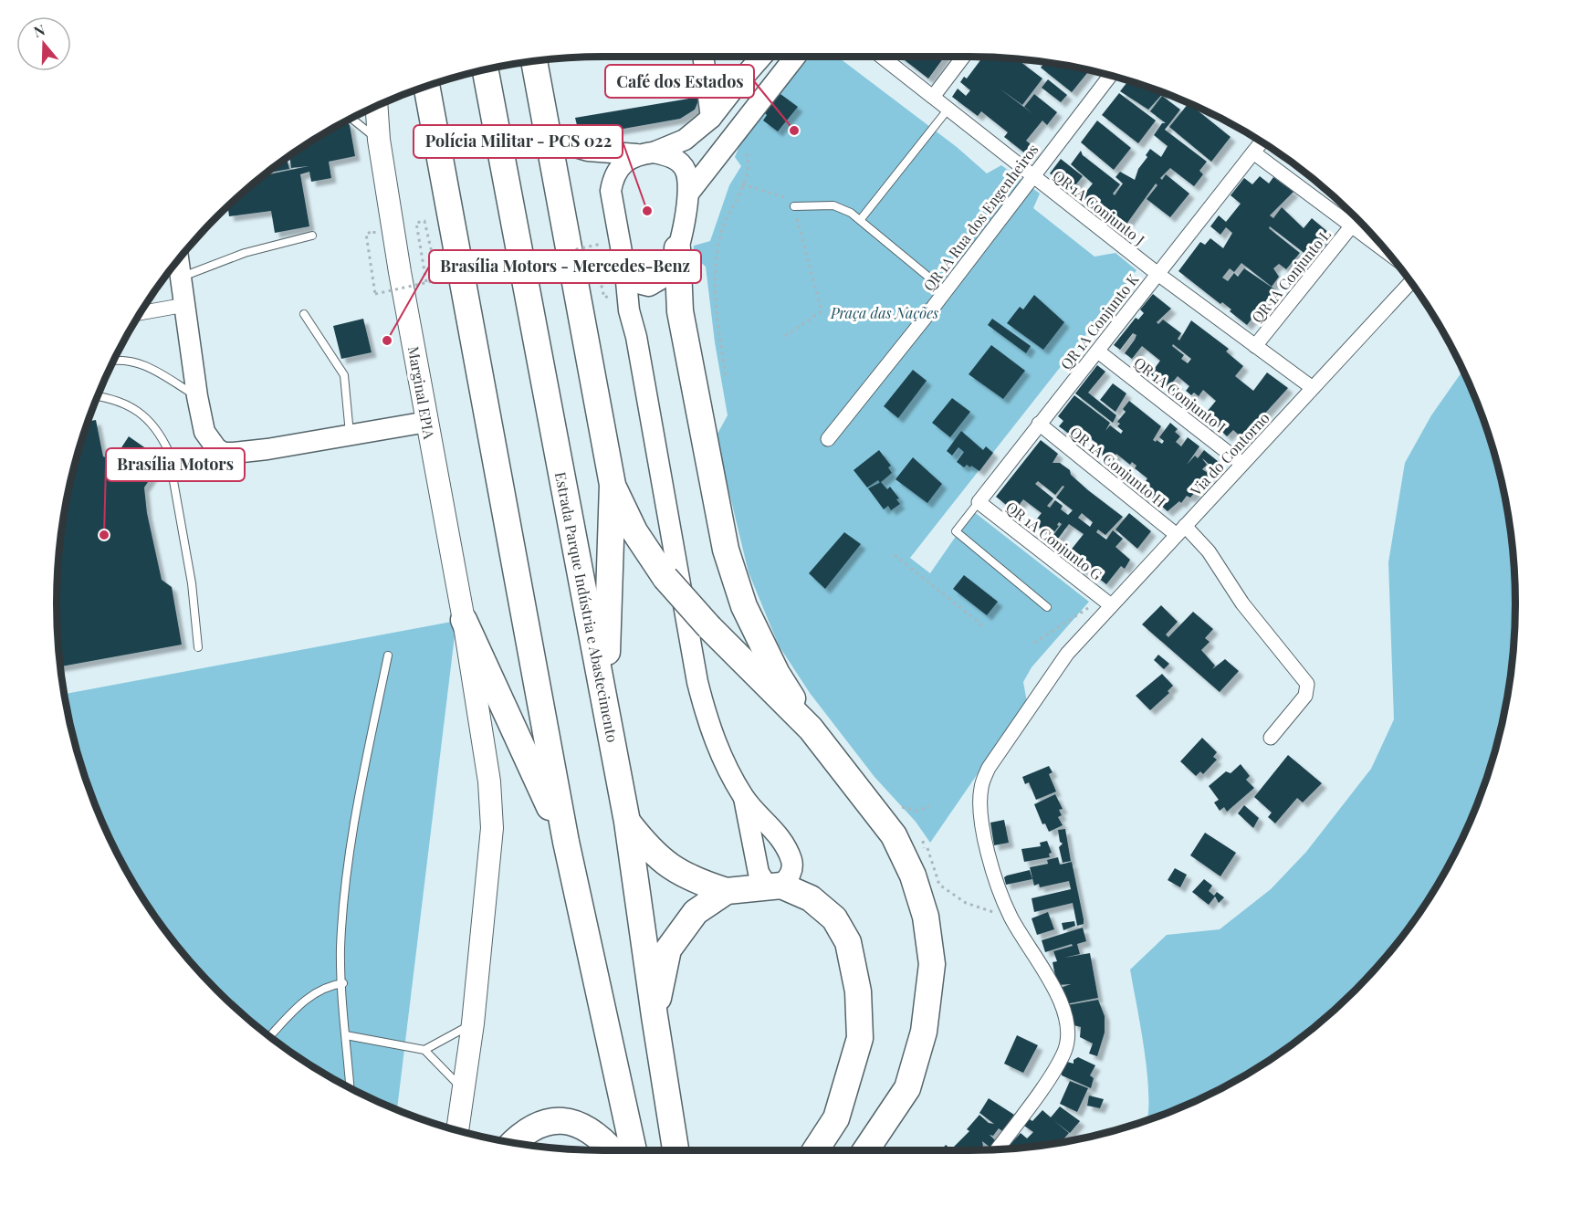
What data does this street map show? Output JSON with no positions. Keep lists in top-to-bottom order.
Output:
{
  "streets": {
    "highway": ["Estrada Parque Indústria e Abastecimento"],
    "main road": ["Marginal EPIA"],
    "street": [
      "QR 1A Conjunto J",
      "QR 1A Rua dos Engenheiros",
      "QR 1A Conjunto L",
      "QR 1A Conjunto K",
      "QR 1A Conjunto I",
      "Via do Contorno",
      "QR 1A Conjunto H",
      "QR 1A Conjunto G"
    ]
  },
  "crossings": [
    ["QR 1A Conjunto J", "QR 1A Rua dos Engenheiros"],
    ["QR 1A Conjunto J", "QR 1A Conjunto L"],
    ["QR 1A Conjunto J", "QR 1A Conjunto K"],
    ["QR 1A Conjunto J", "Via do Contorno"],
    ["QR 1A Conjunto K", "QR 1A Conjunto I"],
    ["QR 1A Conjunto K", "QR 1A Conjunto H"],
    ["QR 1A Conjunto K", "QR 1A Conjunto G"],
    ["QR 1A Conjunto I", "Via do Contorno"],
    ["Via do Contorno", "QR 1A Conjunto H"],
    ["Via do Contorno", "QR 1A Conjunto G"]
  ],
  "parks": ["Praça das Nações"],
  "places": [
    "Café dos Estados",
    "Polícia Militar - PCS 022",
    "Brasília Motors - Mercedes-Benz",
    "Brasília Motors"
  ],
  "north": "top"
}
